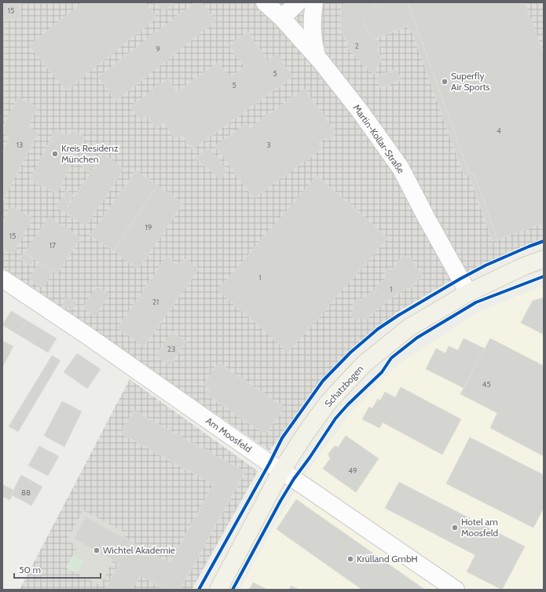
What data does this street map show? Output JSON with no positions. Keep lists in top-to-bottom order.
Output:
{
  "streets": {
    "main road": ["Schatzbogen"],
    "street": ["Martin-Kollar-Straße", "Am Moosfeld"]
  },
  "crossings": [
    ["Martin-Kollar-Straße", "Schatzbogen"],
    ["Schatzbogen", "Am Moosfeld"]
  ],
  "places": [
    "Superfly Air Sports",
    "Kreis Residenz München",
    "Hotel am Moosfeld",
    "Wichtel Akademie",
    "Krülland GmbH"
  ],
  "house_numbers": [
    "15",
    "2",
    "9",
    "5",
    "5",
    "4",
    "13",
    "3",
    "19",
    "15",
    "17",
    "1",
    "1",
    "21",
    "23",
    "45",
    "49",
    "88"
  ],
  "scale_bar": "50 m"
}
